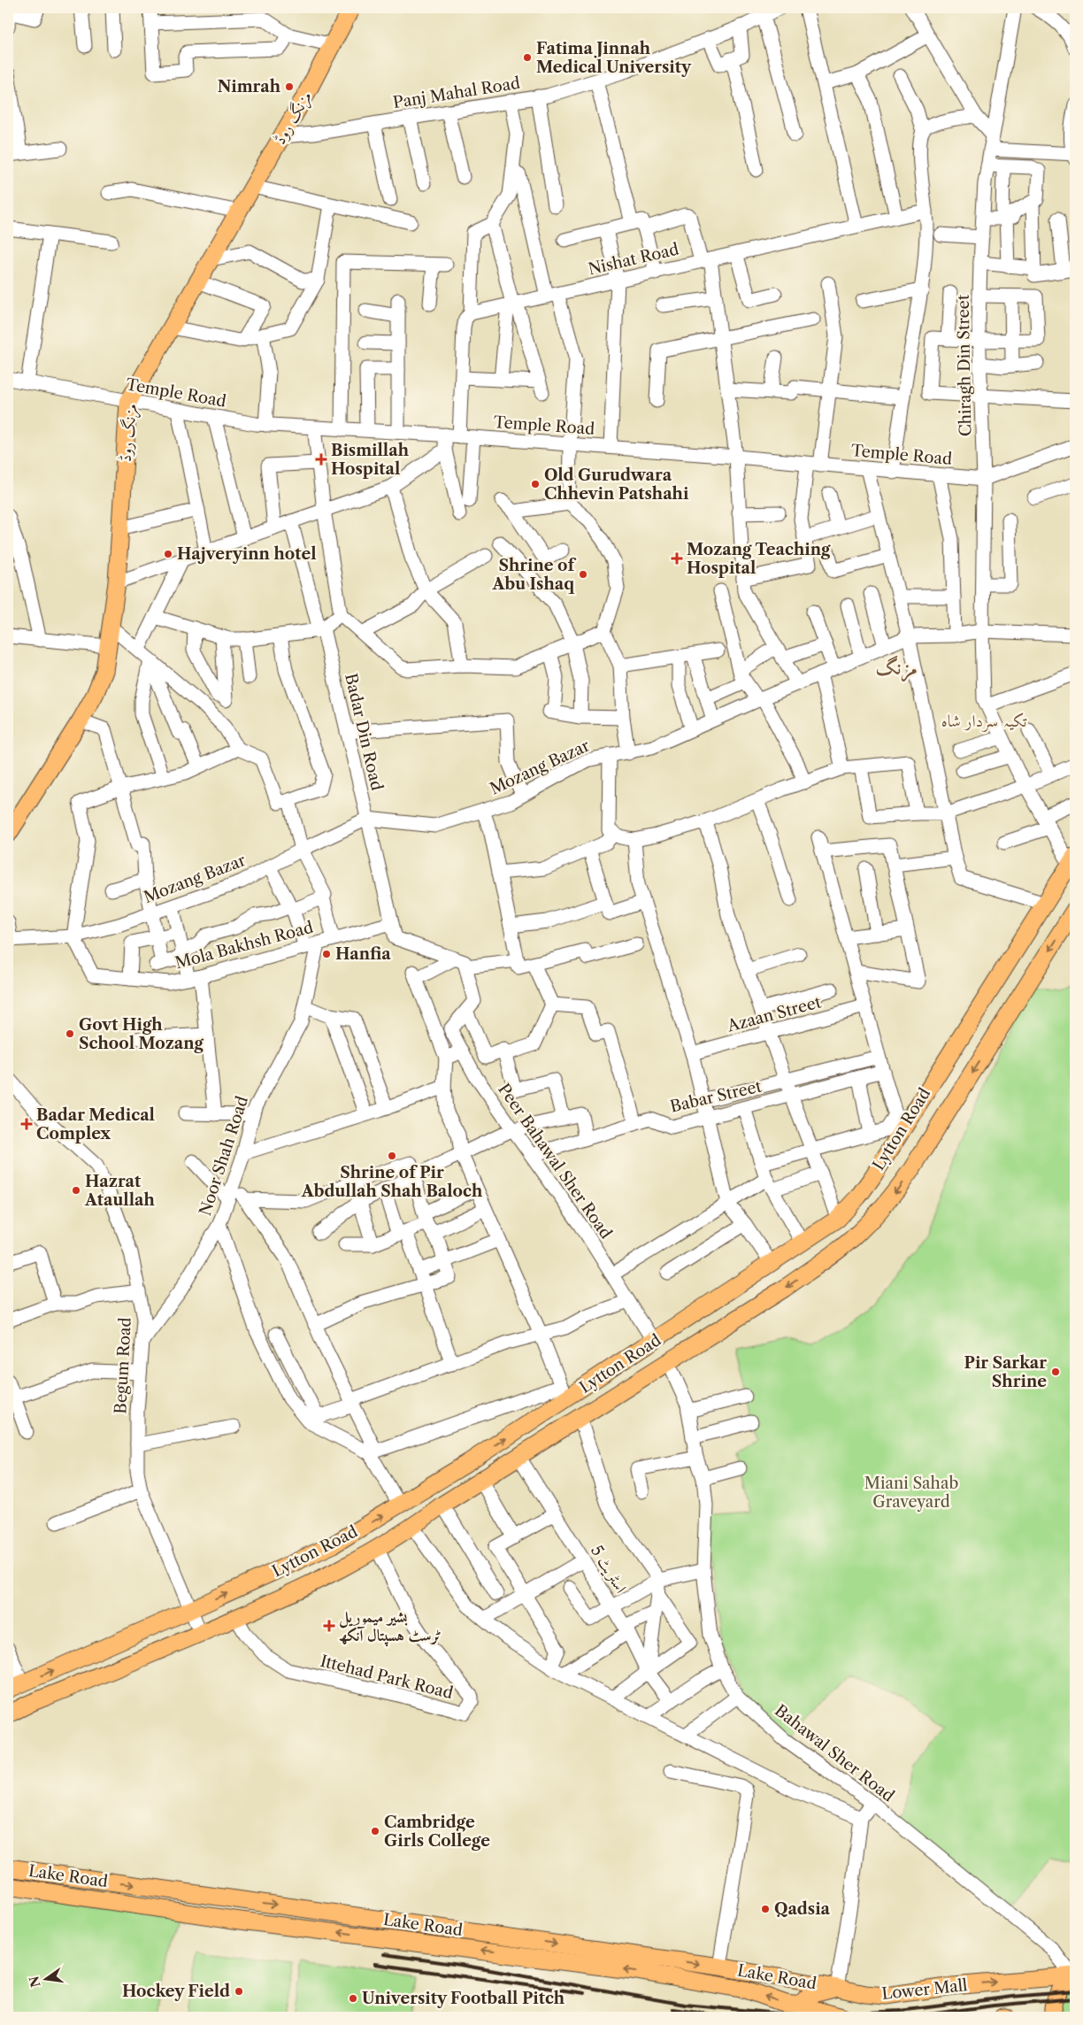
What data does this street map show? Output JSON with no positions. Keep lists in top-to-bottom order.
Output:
{
  "streets": {
    "main road": [
      "مزنگ روڈ",
      "Lytton Road",
      "Lake Road",
      "Lower Mall"
    ],
    "street": [
      "Panj Mahal Road",
      "Nishat Road",
      "Chiragh Din Street",
      "Temple Road",
      "Badar Din Road",
      "Mozang Bazar",
      "Mola Bakhsh Road",
      "Azaan Street",
      "Babar Street",
      "Noor Shah Road",
      "Peer Bahawal Sher Road",
      "Begum Road",
      "اسٹریٹ 5",
      "Ittehad Park Road",
      "Bahawal Sher Road"
    ]
  },
  "crossings": [
    ["Panj Mahal Road", "مزنگ روڈ"],
    ["مزنگ روڈ", "Temple Road"],
    ["Chiragh Din Street", "Temple Road"],
    ["Chiragh Din Street", "Mozang Bazar"],
    ["Chiragh Din Street", "Lytton Road"],
    ["Badar Din Road", "Mozang Bazar"],
    ["Badar Din Road", "Mola Bakhsh Road"],
    ["Mozang Bazar", "Mola Bakhsh Road"],
    ["Mola Bakhsh Road", "Noor Shah Road"],
    ["Babar Street", "Peer Bahawal Sher Road"],
    ["Lytton Road", "Peer Bahawal Sher Road"],
    ["Lytton Road", "Begum Road"],
    ["Lytton Road", "اسٹریٹ 5"],
    ["Lytton Road", "Ittehad Park Road"],
    ["Lytton Road", "Bahawal Sher Road"],
    ["Noor Shah Road", "Begum Road"],
    ["Bahawal Sher Road", "Lower Mall"],
    ["Lake Road", "Lower Mall"]
  ],
  "one_way": ["Lower Mall"],
  "districts": ["مزنگ", "تکیہ سردار شاہ"],
  "parks": ["Miani Sahab Graveyard"],
  "places": {
    "other": [
      "Fatima Jinnah Medical University",
      "Nimrah",
      "Old Gurudwara Chhevin Patshahi",
      "Hajveryinn hotel",
      "Shrine of Abu Ishaq",
      "Hanfia",
      "Govt High School Mozang",
      "Shrine of Pir Abdullah Shah Baloch",
      "Hazrat Ataullah",
      "Pir Sarkar Shrine",
      "Cambridge Girls College",
      "Qadsia",
      "Hockey Field",
      "University Football Pitch"
    ],
    "health": [
      "Bismillah Hospital",
      "Mozang Teaching Hospital",
      "Badar Medical Complex",
      "بشیر میموریل ٹرسٹ ہسپتال آنکھ"
    ]
  },
  "north": "left"
}
